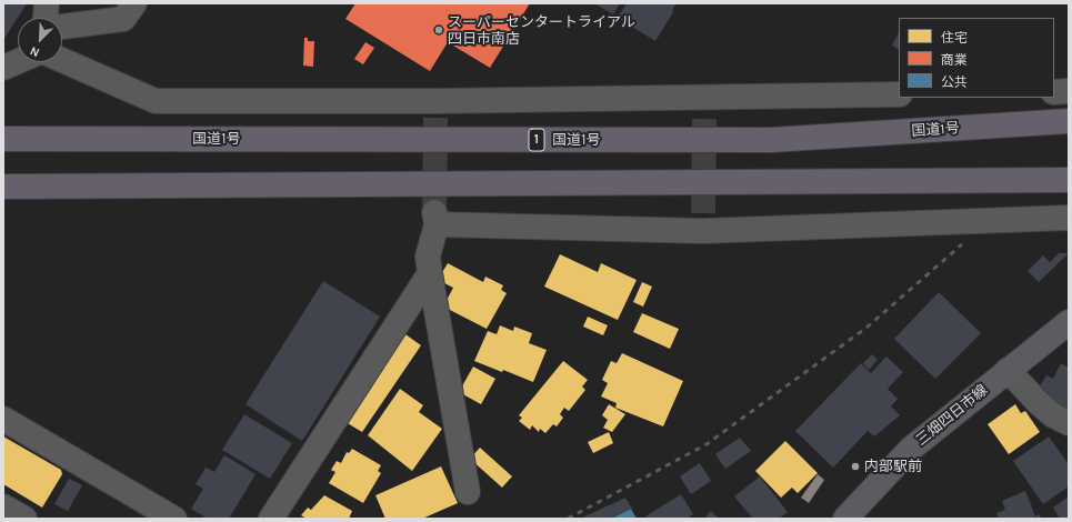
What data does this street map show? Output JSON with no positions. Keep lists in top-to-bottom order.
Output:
{
  "streets": {
    "highway": ["国道1号", "1"],
    "main road": ["三畑四日市線"]
  },
  "places": ["スーパーセンタートライアル 四日市南店", "内部駅前"],
  "legend": ["住宅", "商業", "公共"],
  "north": "bottom left"
}
